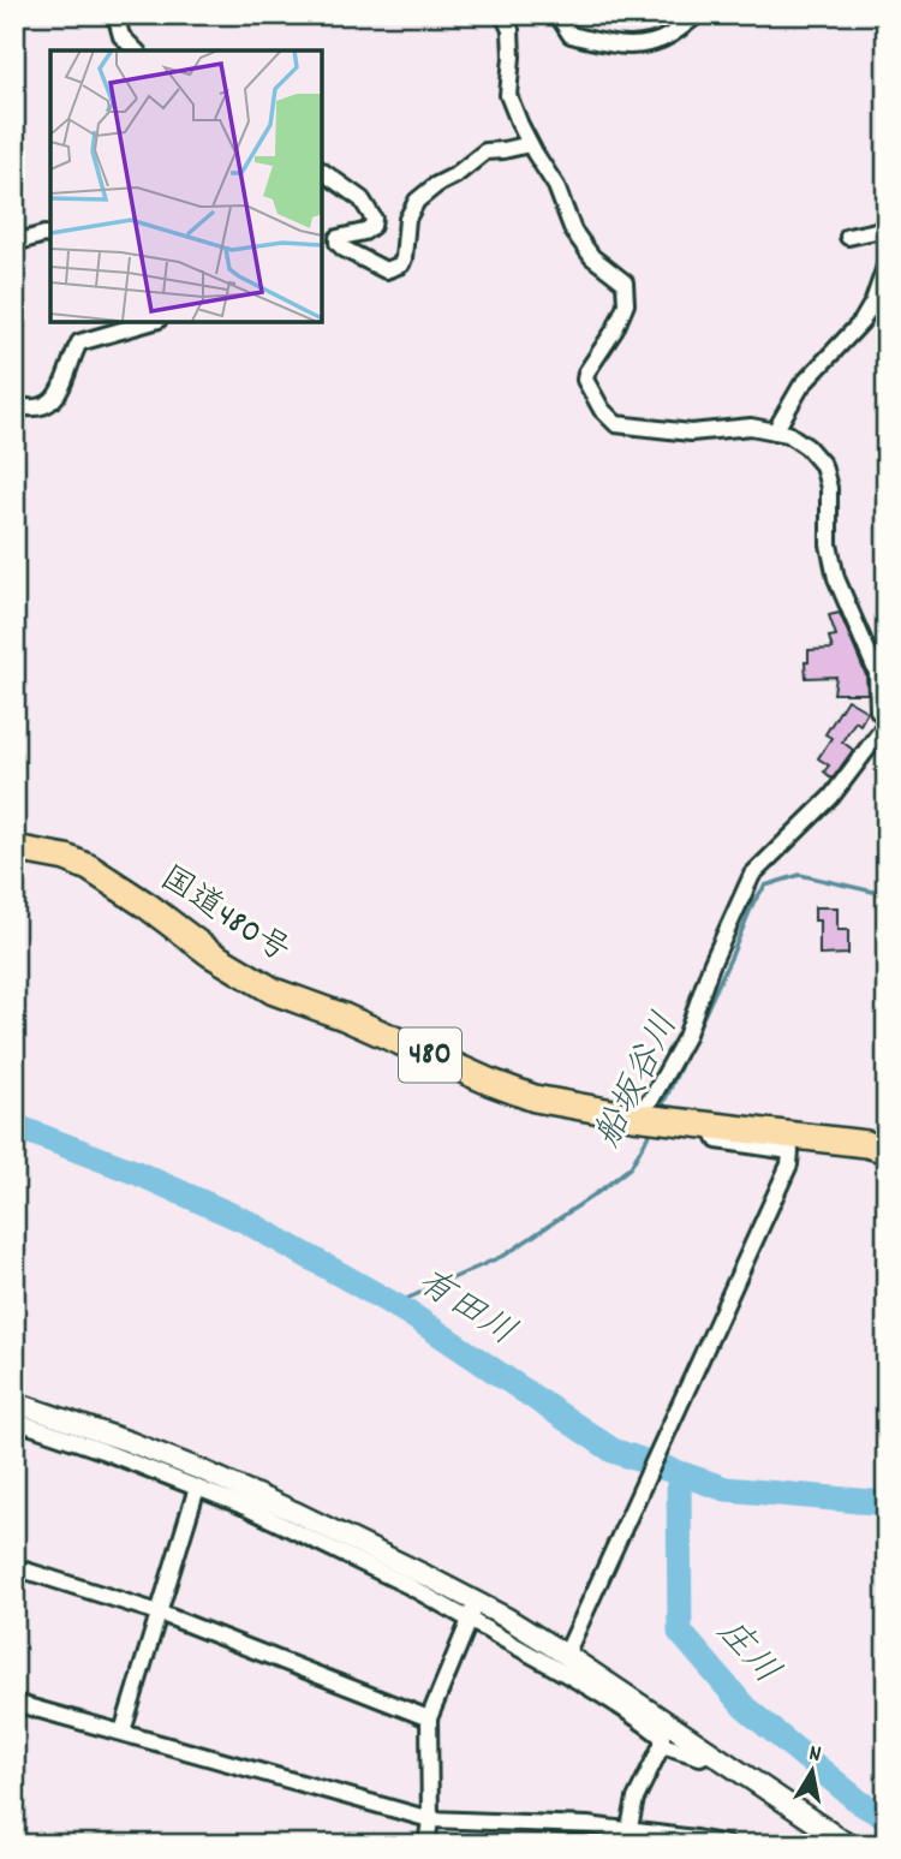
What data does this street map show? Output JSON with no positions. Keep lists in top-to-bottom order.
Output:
{
  "streets": {
    "highway": ["国道480号", "480"]
  },
  "water": ["船坂谷川", "有田川", "庄川"],
  "north": "top"
}
